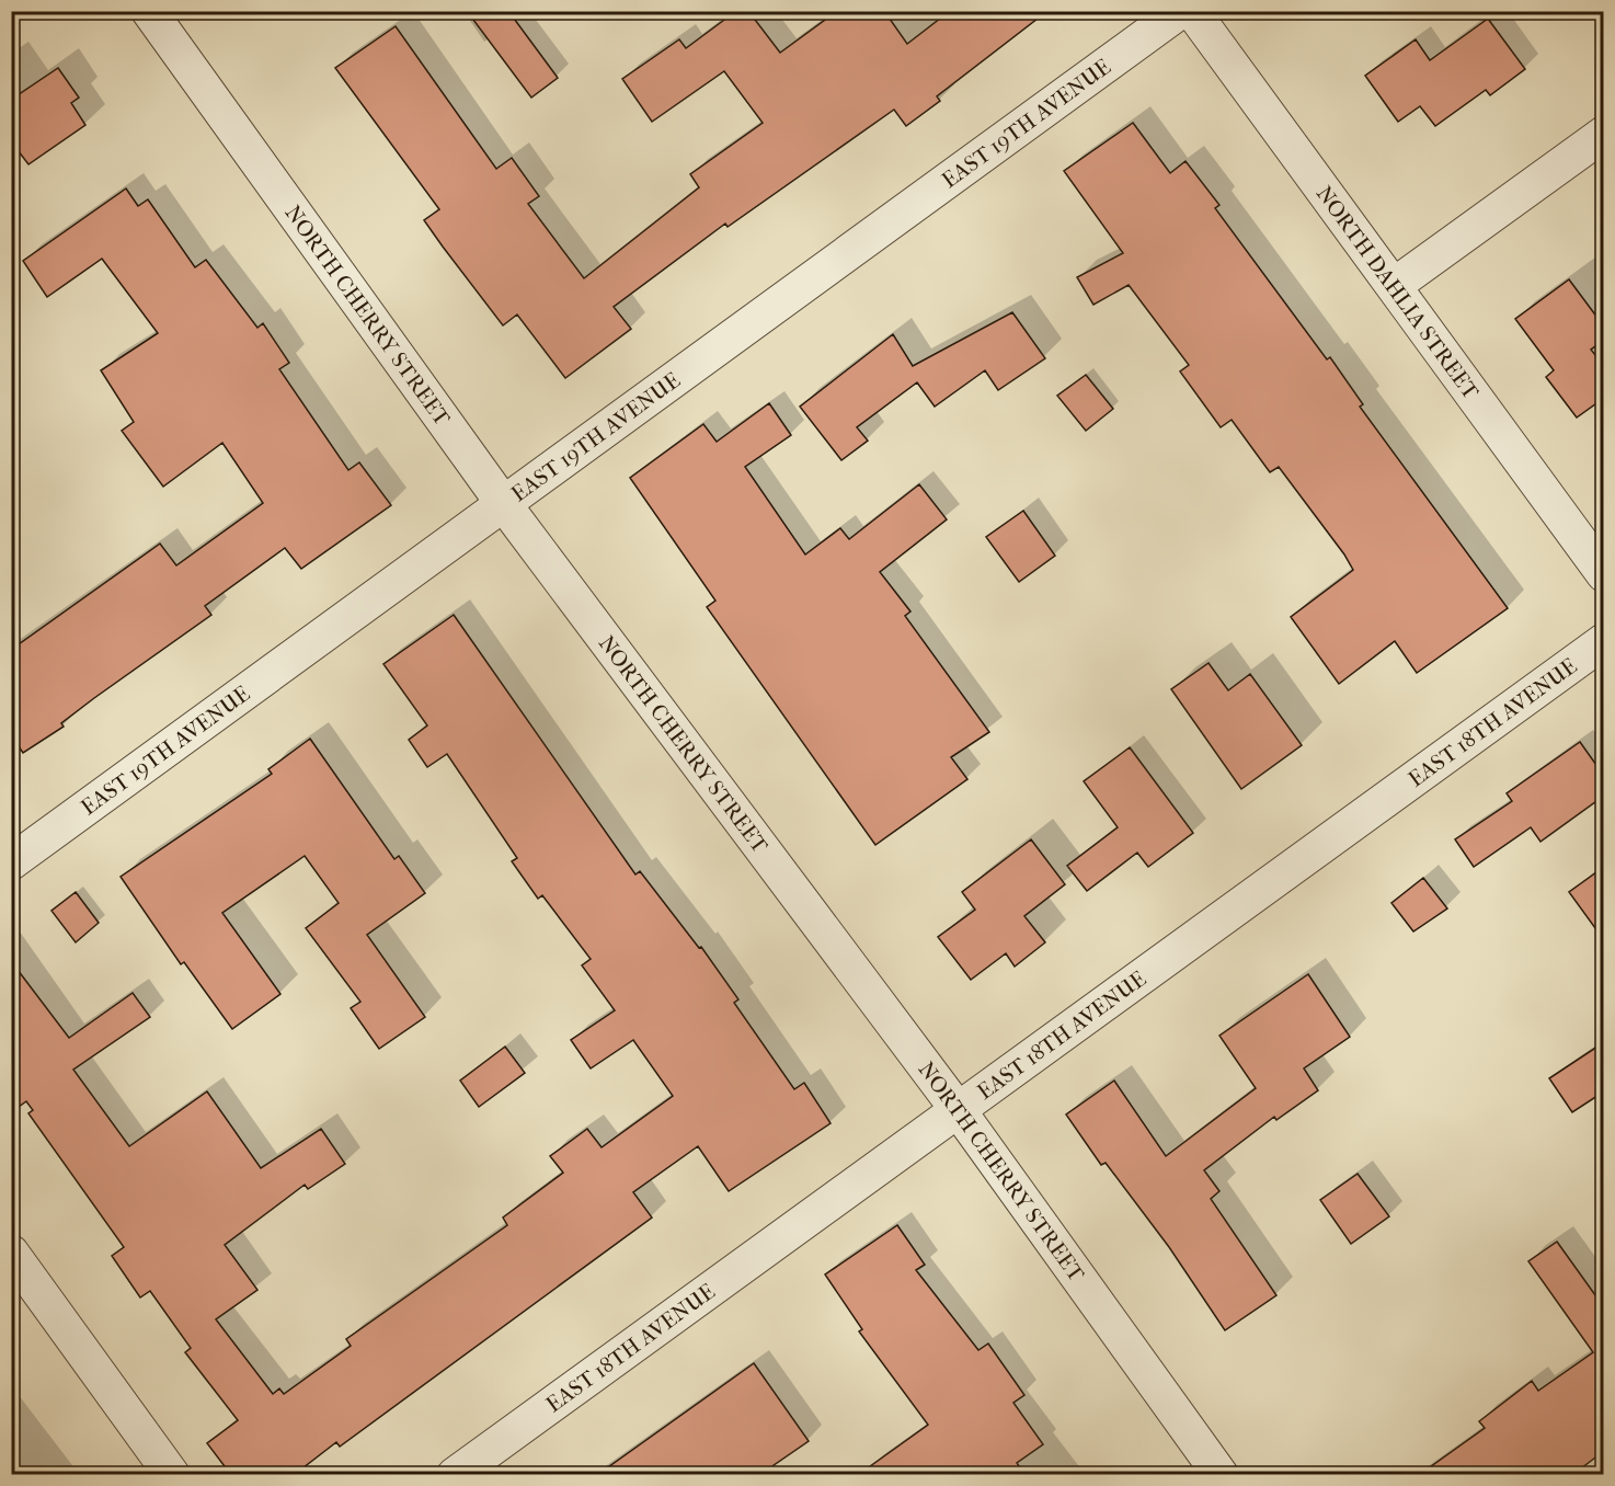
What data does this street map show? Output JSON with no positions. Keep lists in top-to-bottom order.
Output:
{
  "streets": {
    "street": [
      "EAST 19TH AVENUE",
      "NORTH DAHLIA STREET",
      "NORTH CHERRY STREET",
      "EAST 18TH AVENUE"
    ]
  },
  "crossings": [
    ["EAST 19TH AVENUE", "NORTH CHERRY STREET"],
    ["NORTH CHERRY STREET", "EAST 18TH AVENUE"]
  ]
}
